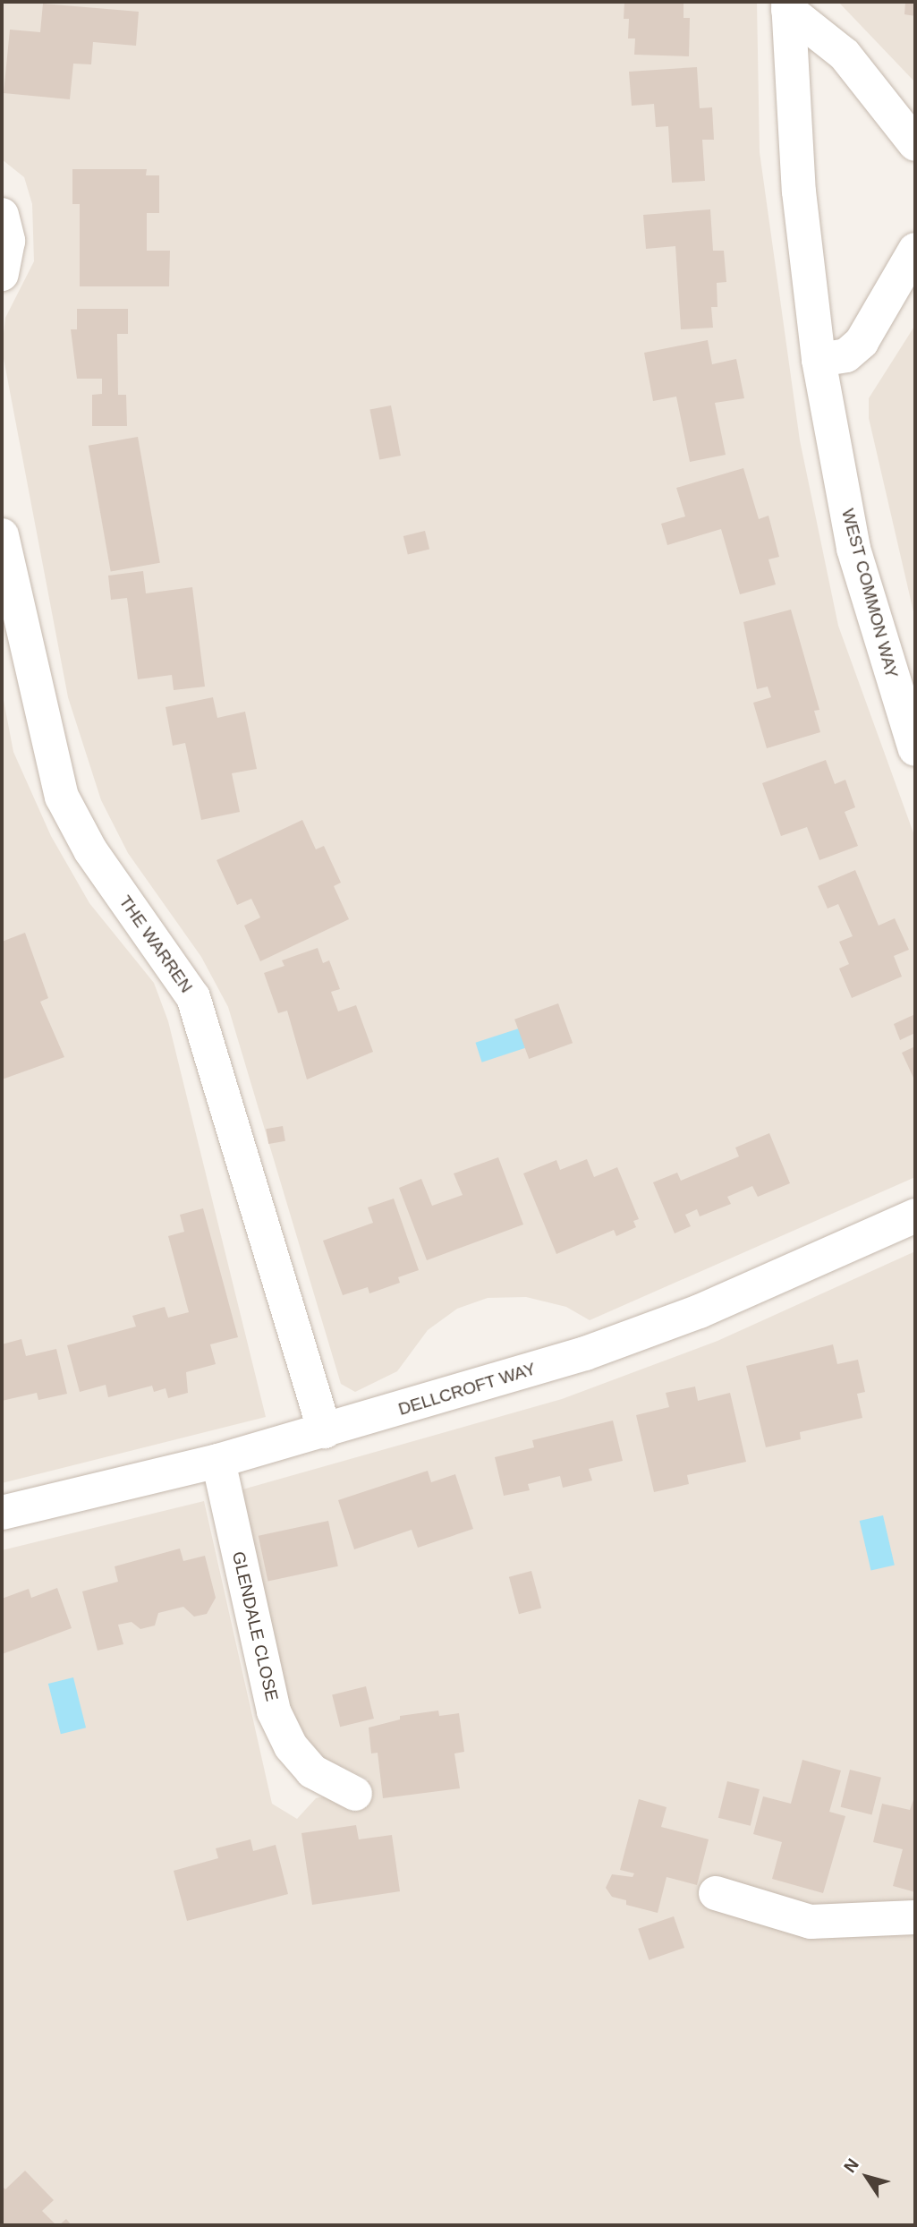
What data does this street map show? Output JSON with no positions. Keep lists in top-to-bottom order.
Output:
{
  "streets": {
    "street": [
      "WEST COMMON WAY",
      "THE WARREN",
      "DELLCROFT WAY",
      "GLENDALE CLOSE"
    ]
  },
  "crossings": [
    ["THE WARREN", "DELLCROFT WAY"],
    ["DELLCROFT WAY", "GLENDALE CLOSE"]
  ],
  "north": "top left"
}
